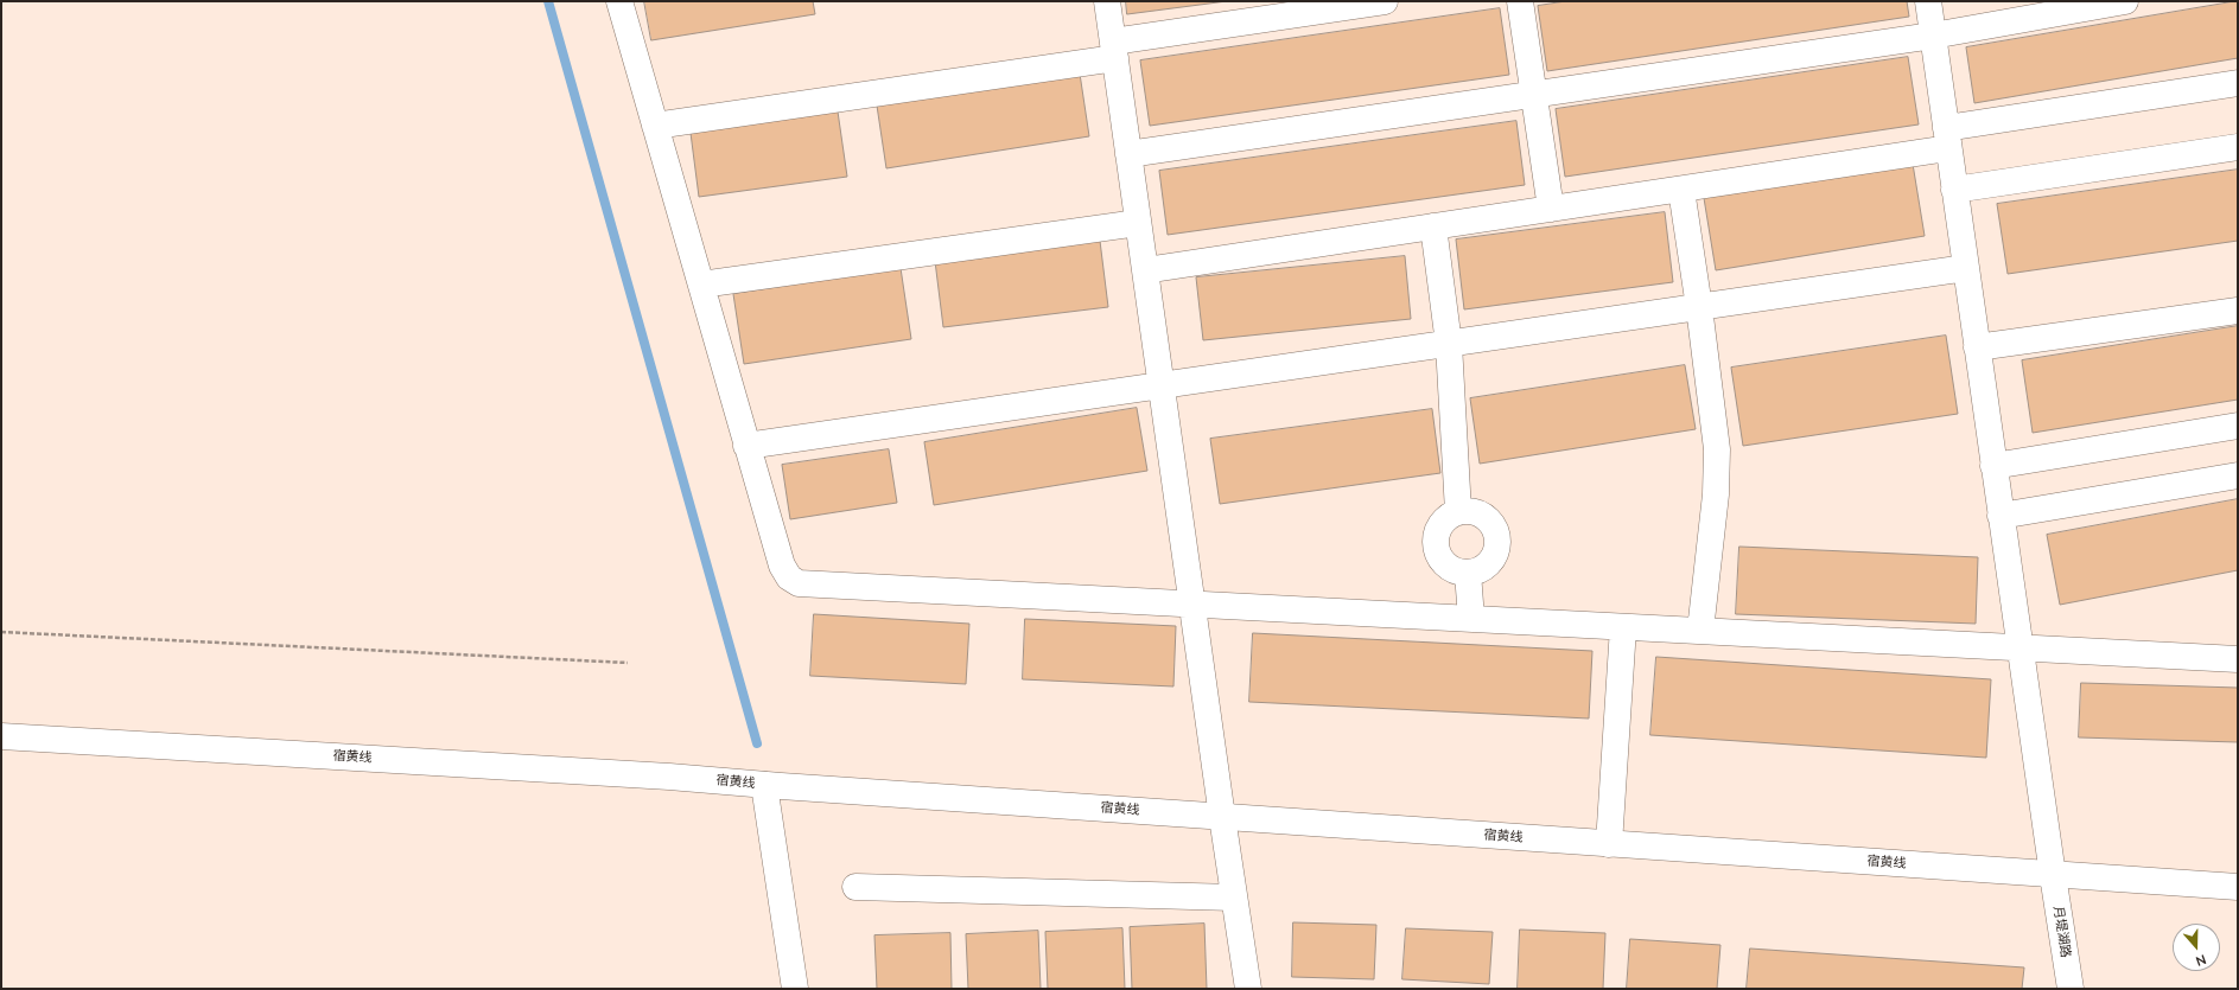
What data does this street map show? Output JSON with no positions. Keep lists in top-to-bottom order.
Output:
{
  "streets": {
    "street": ["宿黄线", "月堤湖路"]
  },
  "crossings": [
    ["宿黄线", "月堤湖路"]
  ],
  "north": "bottom"
}
